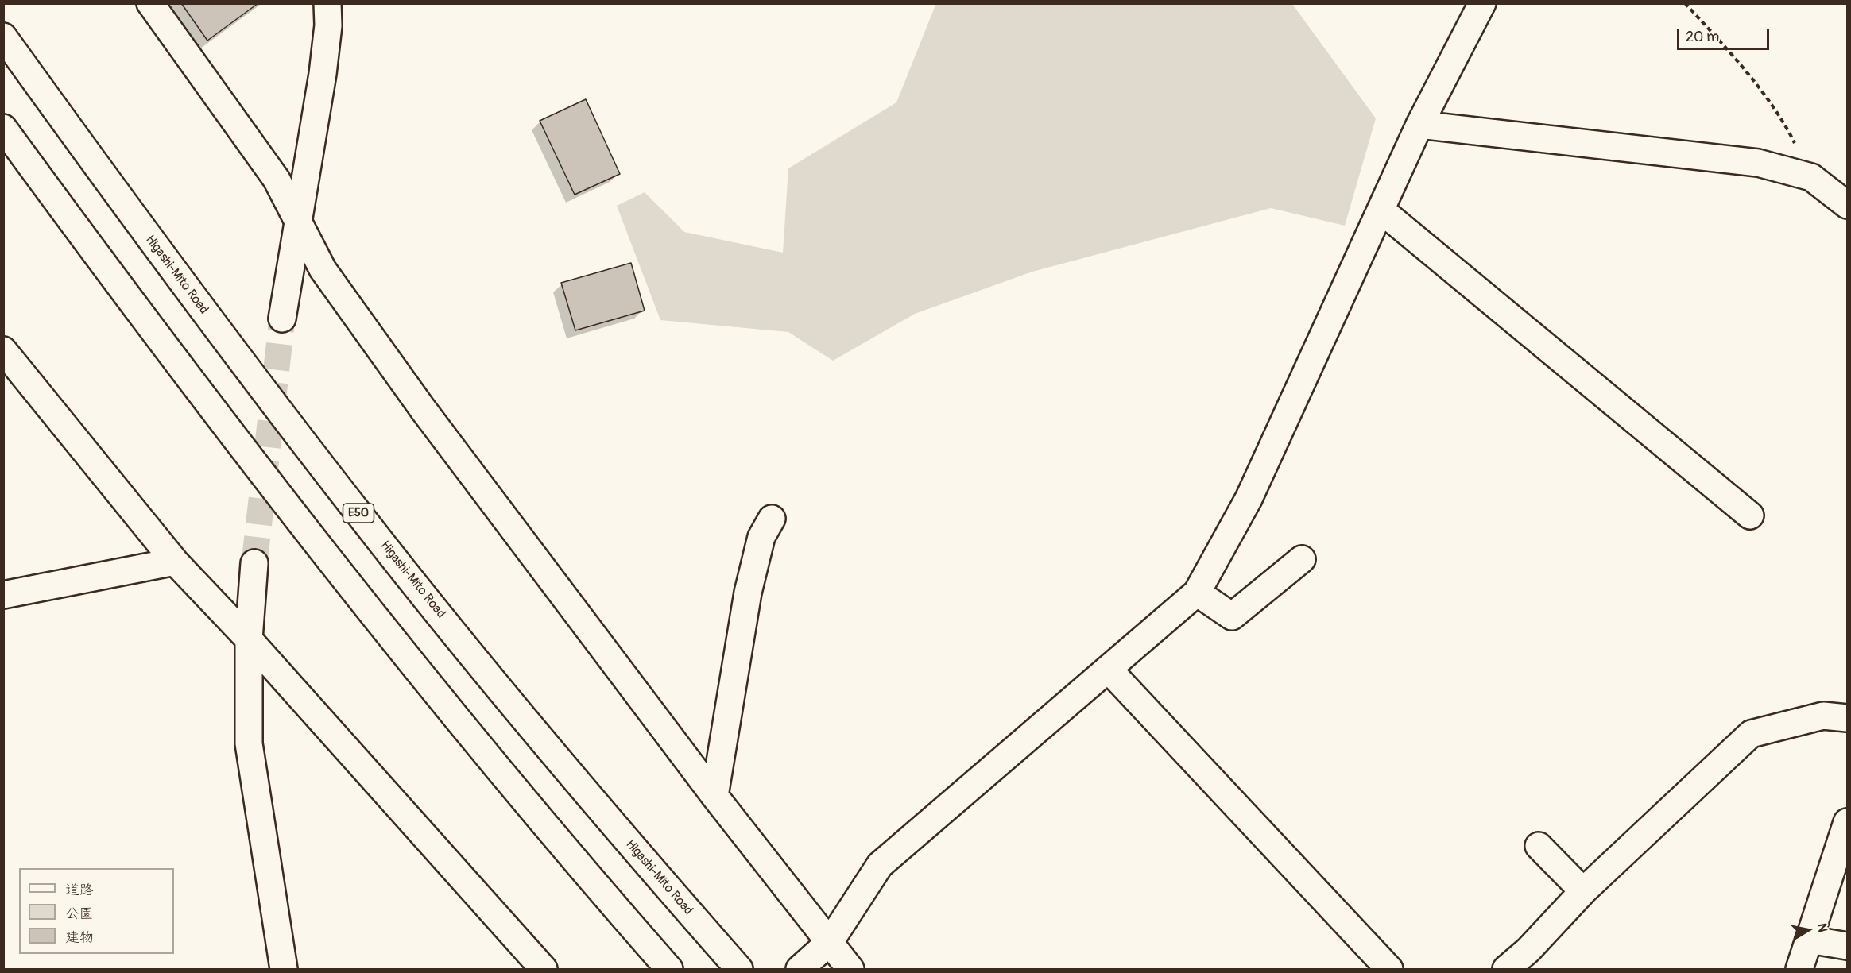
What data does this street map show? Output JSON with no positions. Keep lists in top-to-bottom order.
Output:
{
  "streets": {
    "main road": ["Higashi-Mito Road", "E50"]
  },
  "legend": ["道路", "公園", "建物"],
  "scale_bar": "20 m",
  "north": "right"
}
